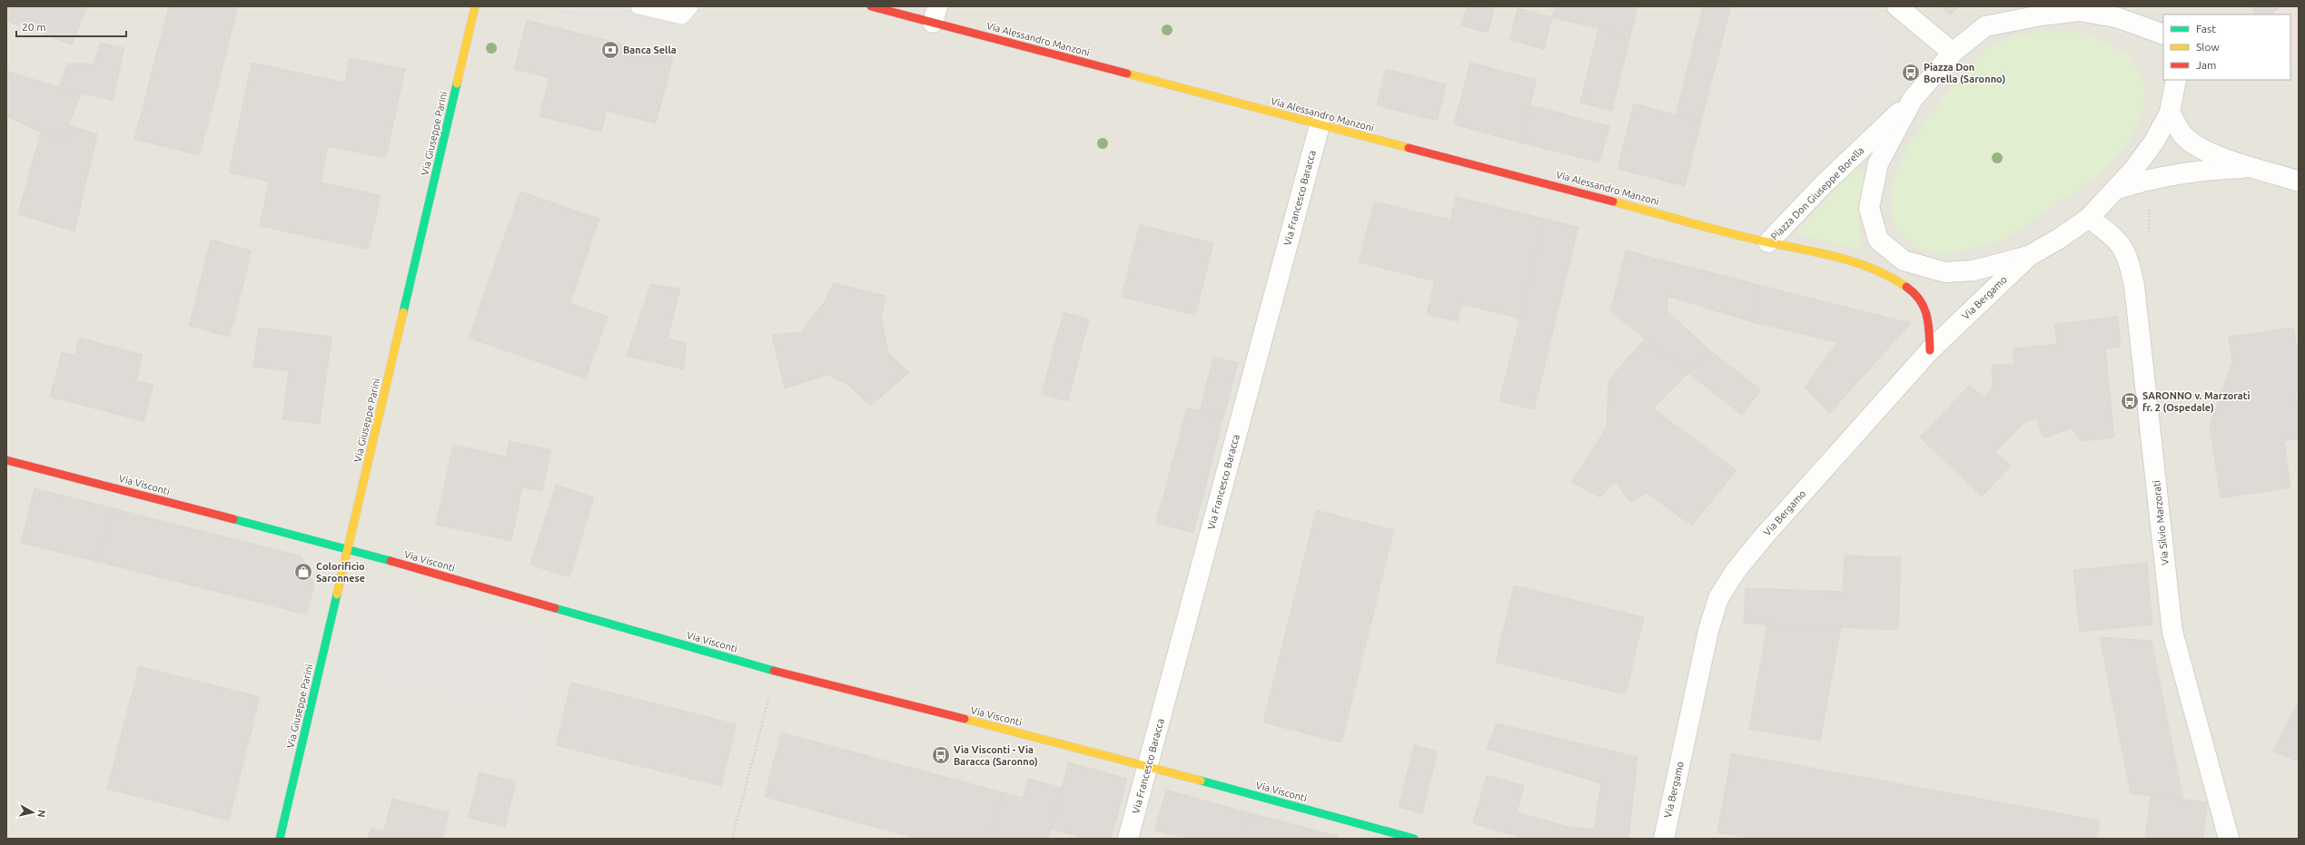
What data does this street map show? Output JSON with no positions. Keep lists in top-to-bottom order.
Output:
{
  "streets": {
    "street": [
      "Via Alessandro Manzoni",
      "Via Giuseppe Parini",
      "Piazza Don Giuseppe Borella",
      "Via Francesco Baracca",
      "Via Bergamo",
      "Via Visconti",
      "Via Silvio Marzorati"
    ]
  },
  "crossings": [
    ["Via Alessandro Manzoni", "Piazza Don Giuseppe Borella"],
    ["Via Alessandro Manzoni", "Via Francesco Baracca"],
    ["Via Giuseppe Parini", "Via Visconti"],
    ["Piazza Don Giuseppe Borella", "Via Bergamo"],
    ["Piazza Don Giuseppe Borella", "Via Silvio Marzorati"],
    ["Via Francesco Baracca", "Via Visconti"]
  ],
  "places": {
    "bank": ["Banca Sella"],
    "bus stop": ["Piazza Don Borella (Saronno)", "SARONNO v. Marzorati fr. 2 (Ospedale)", "Via Visconti - Via Baracca (Saronno)"],
    "shop": ["Colorificio Saronnese"]
  },
  "legend": ["Fast", "Slow", "Jam"],
  "scale_bar": "20 m",
  "north": "right"
}
